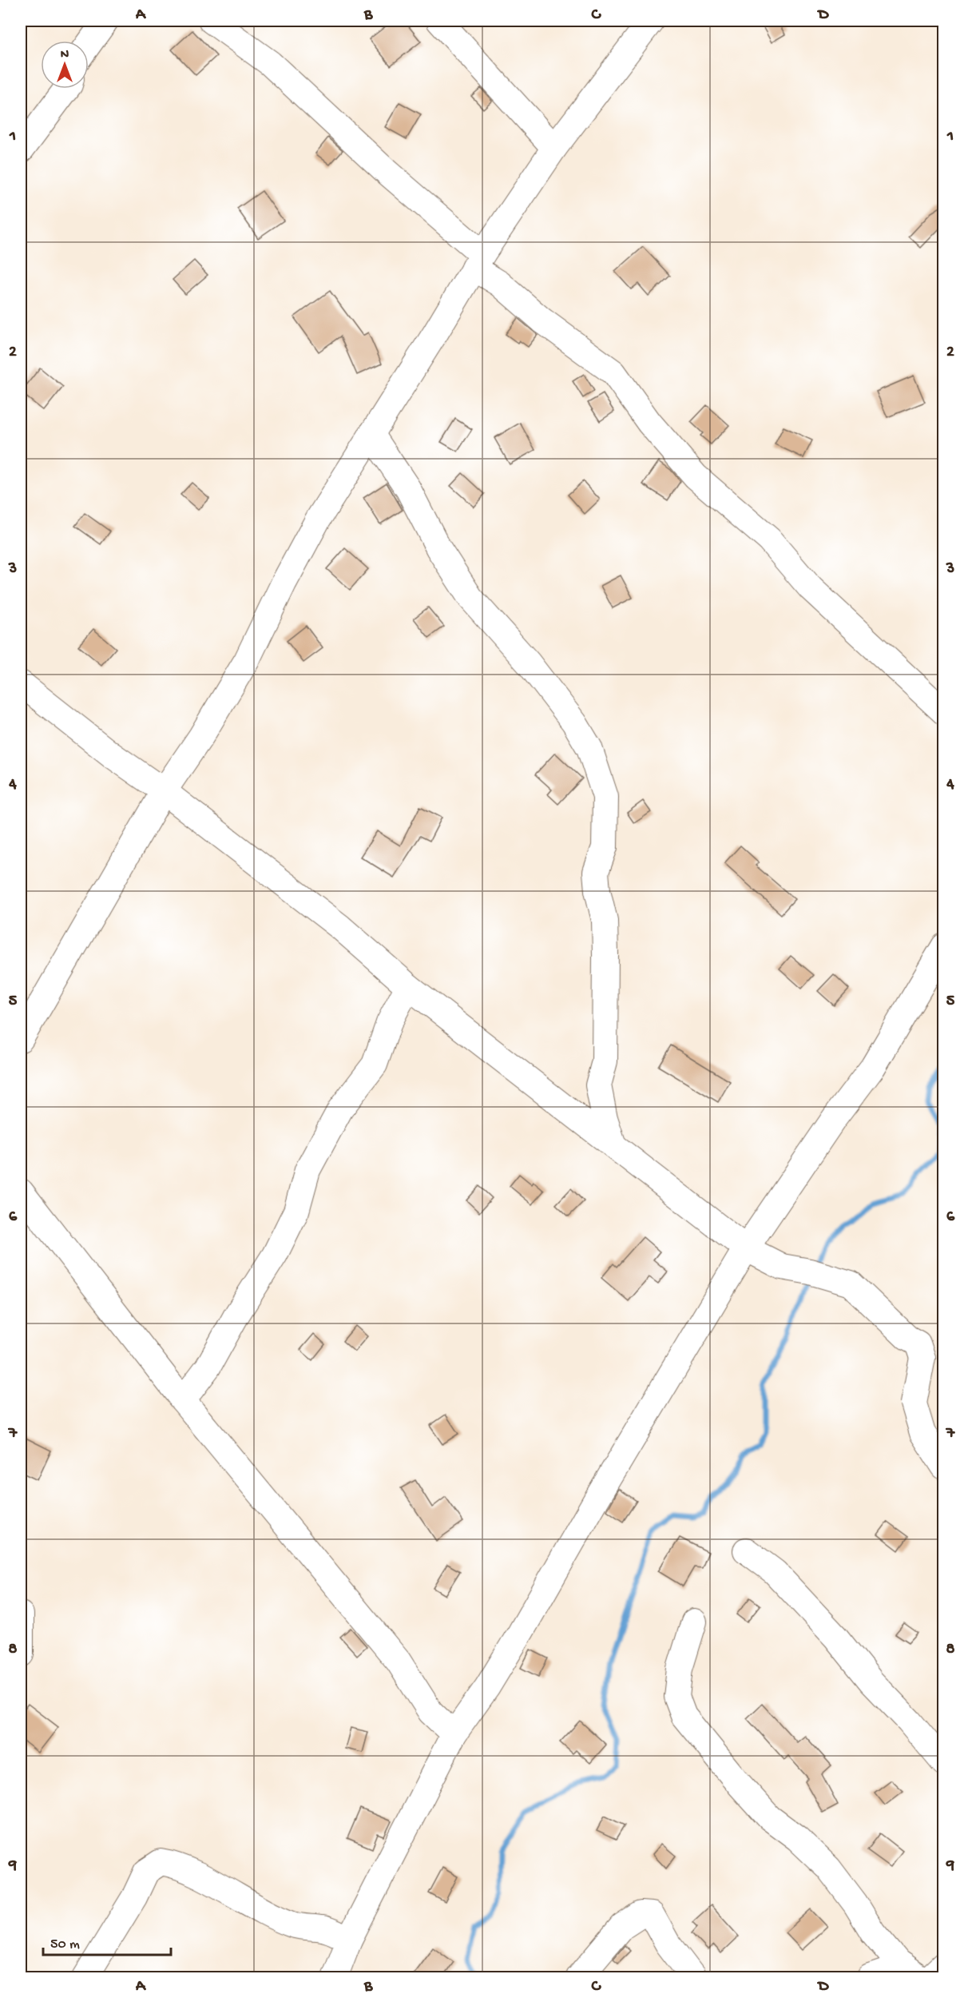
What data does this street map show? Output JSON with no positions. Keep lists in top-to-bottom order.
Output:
{
  "scale_bar": "50 m",
  "north": "top",
  "grid": {
    "columns": [
      "A",
      "B",
      "C",
      "D"
    ],
    "rows": [
      "1",
      "2",
      "3",
      "4",
      "5",
      "6",
      "7",
      "8",
      "9"
    ]
  }
}
